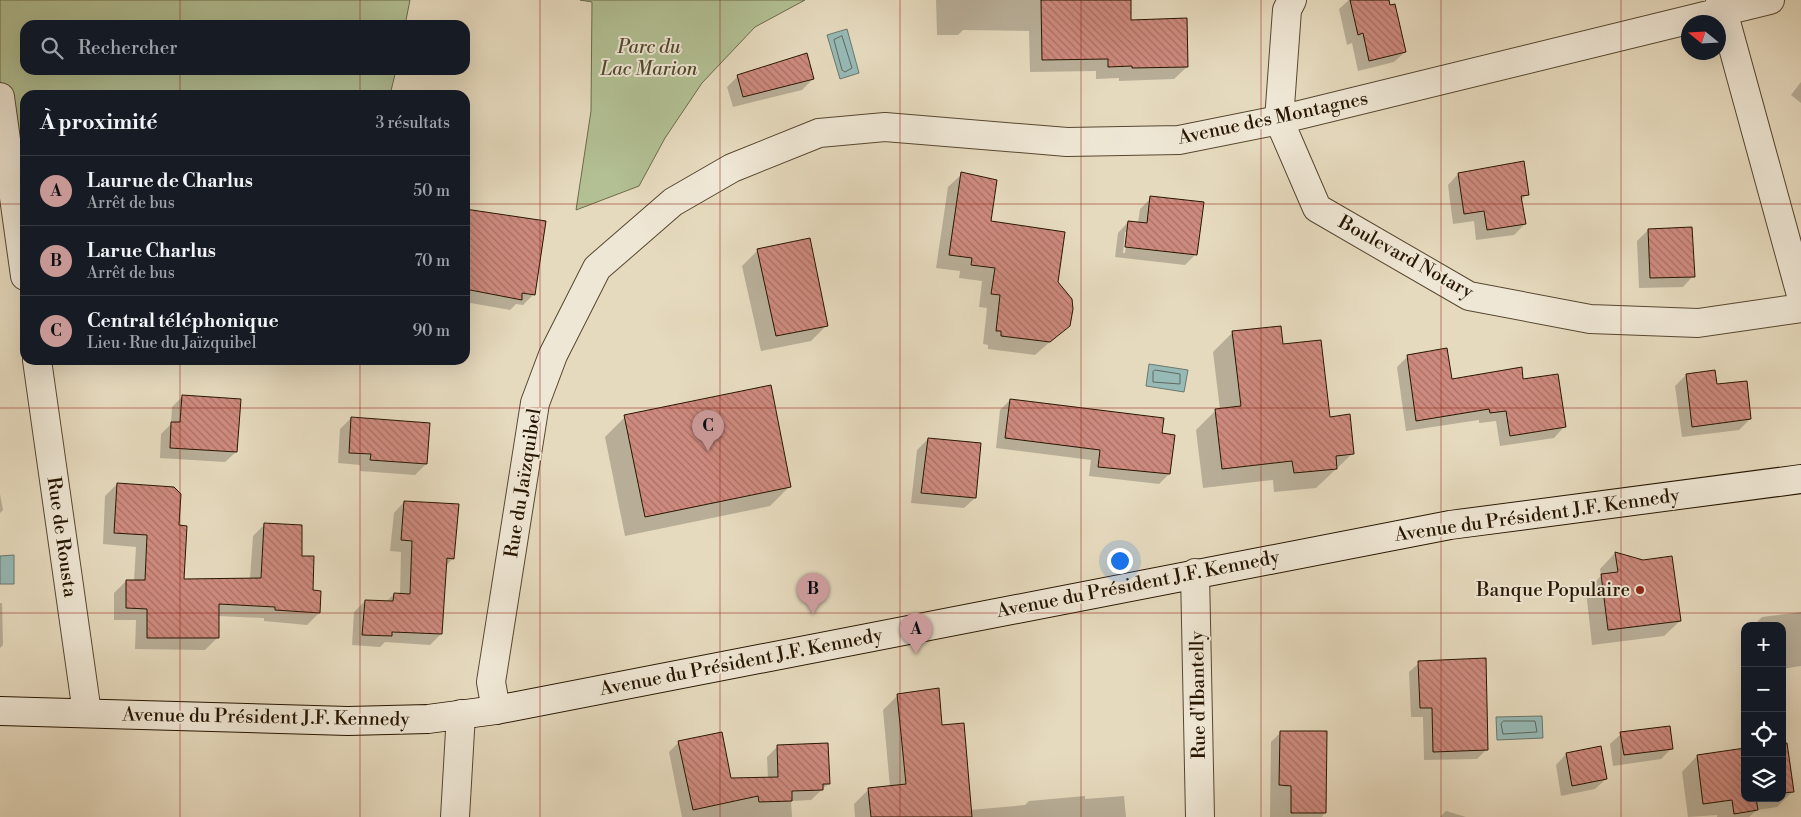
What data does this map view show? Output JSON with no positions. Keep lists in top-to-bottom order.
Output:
{
  "streets": {
    "street": [
      "Avenue des Montagnes",
      "Boulevard Notary",
      "Rue du Jaïzquibel",
      "Avenue du Président J.F. Kennedy",
      "Rue de Rousta",
      "Rue d'Ibantelly"
    ]
  },
  "crossings": [
    ["Avenue des Montagnes", "Boulevard Notary"],
    ["Avenue des Montagnes", "Rue du Jaïzquibel"],
    ["Rue du Jaïzquibel", "Avenue du Président J.F. Kennedy"],
    ["Avenue du Président J.F. Kennedy", "Rue de Rousta"],
    ["Avenue du Président J.F. Kennedy", "Rue d'Ibantelly"]
  ],
  "parks": ["Parc du Lac Marion"],
  "places": ["Banque Populaire"],
  "north": "left",
  "page": {
    "search": "Rechercher",
    "heading": ["À proximité", "3 résultats"],
    "list": [
      {
        "mark": "A",
        "name": "Laurue de Charlus",
        "note": "Arrêt de bus",
        "value": "50 m"
      },
      {
        "mark": "B",
        "name": "Larue Charlus",
        "note": "Arrêt de bus",
        "value": "70 m"
      },
      {
        "mark": "C",
        "name": "Central téléphonique",
        "note": "Lieu · Rue du Jaïzquibel",
        "value": "90 m"
      }
    ],
    "pins": ["C", "B", "A"],
    "map_buttons": ["+", "−"]
  }
}
